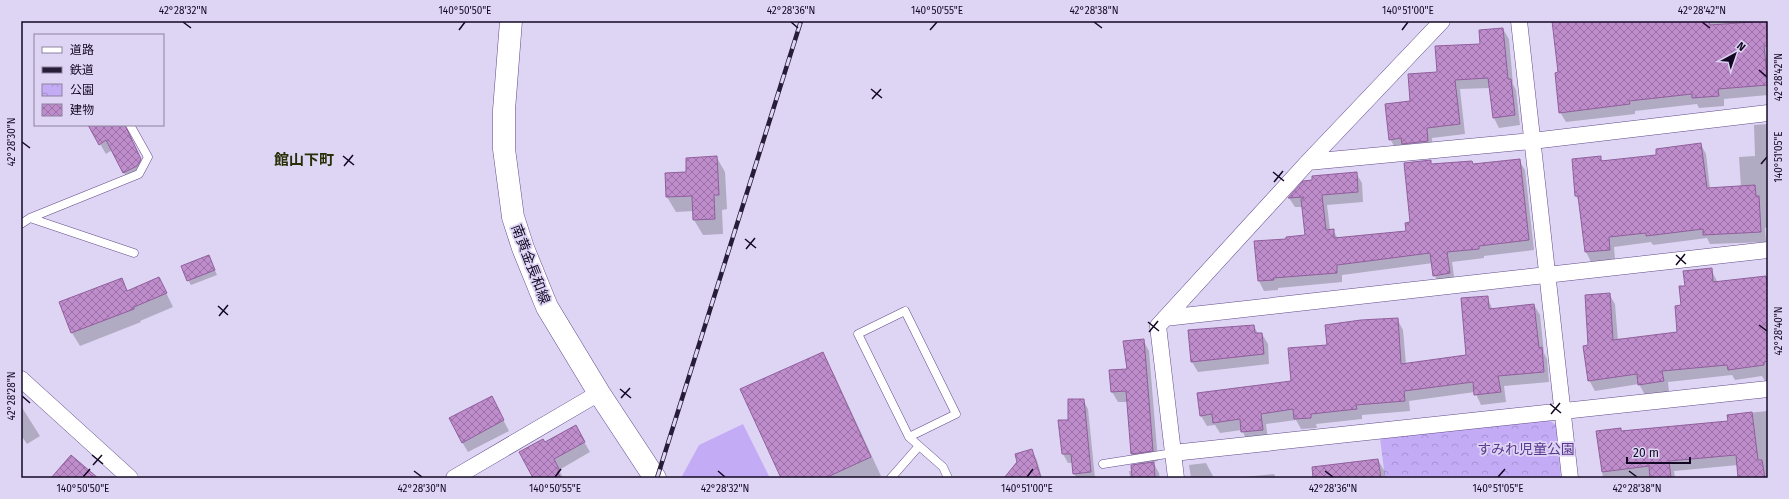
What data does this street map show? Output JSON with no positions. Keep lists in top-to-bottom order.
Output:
{
  "streets": {
    "main road": ["南黄金長和線"]
  },
  "districts": ["館山下町"],
  "parks": ["すみれ児童公園"],
  "legend": [
    "道路",
    "鉄道",
    "公園",
    "建物"
  ],
  "scale_bar": "20 m",
  "north": "top right",
  "coordinates": [
    "42°28'32\"N",
    "140°50'50\"E",
    "42°28'36\"N",
    "140°50'55\"E",
    "42°28'38\"N",
    "140°51'00\"E",
    "42°28'42\"N",
    "42°28'30\"N",
    "140°51'05\"E",
    "42°28'40\"N",
    "42°28'28\"N"
  ]
}
